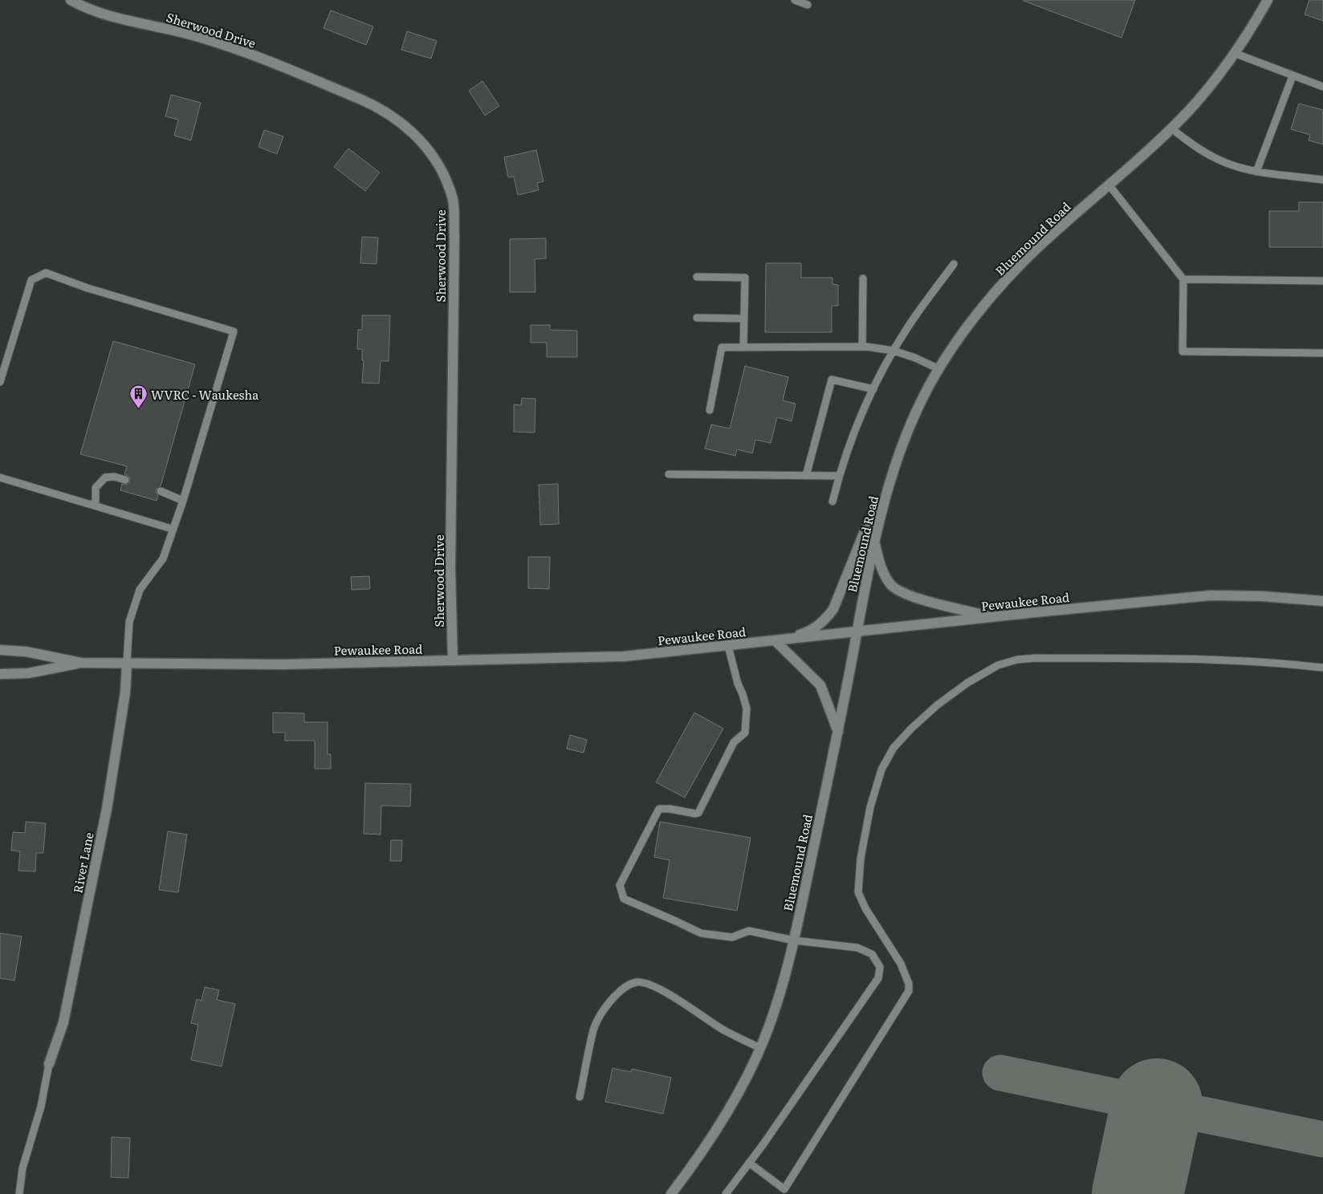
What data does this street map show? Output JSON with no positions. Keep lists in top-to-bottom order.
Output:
{
  "streets": {
    "main road": [
      "Sherwood Drive",
      "Bluemound Road",
      "Pewaukee Road",
      "River Lane"
    ]
  },
  "crossings": [
    ["Sherwood Drive", "Pewaukee Road"],
    ["Bluemound Road", "Pewaukee Road"],
    ["Pewaukee Road", "River Lane"]
  ],
  "places": {
    "building": ["WVRC - Waukesha"]
  }
}
